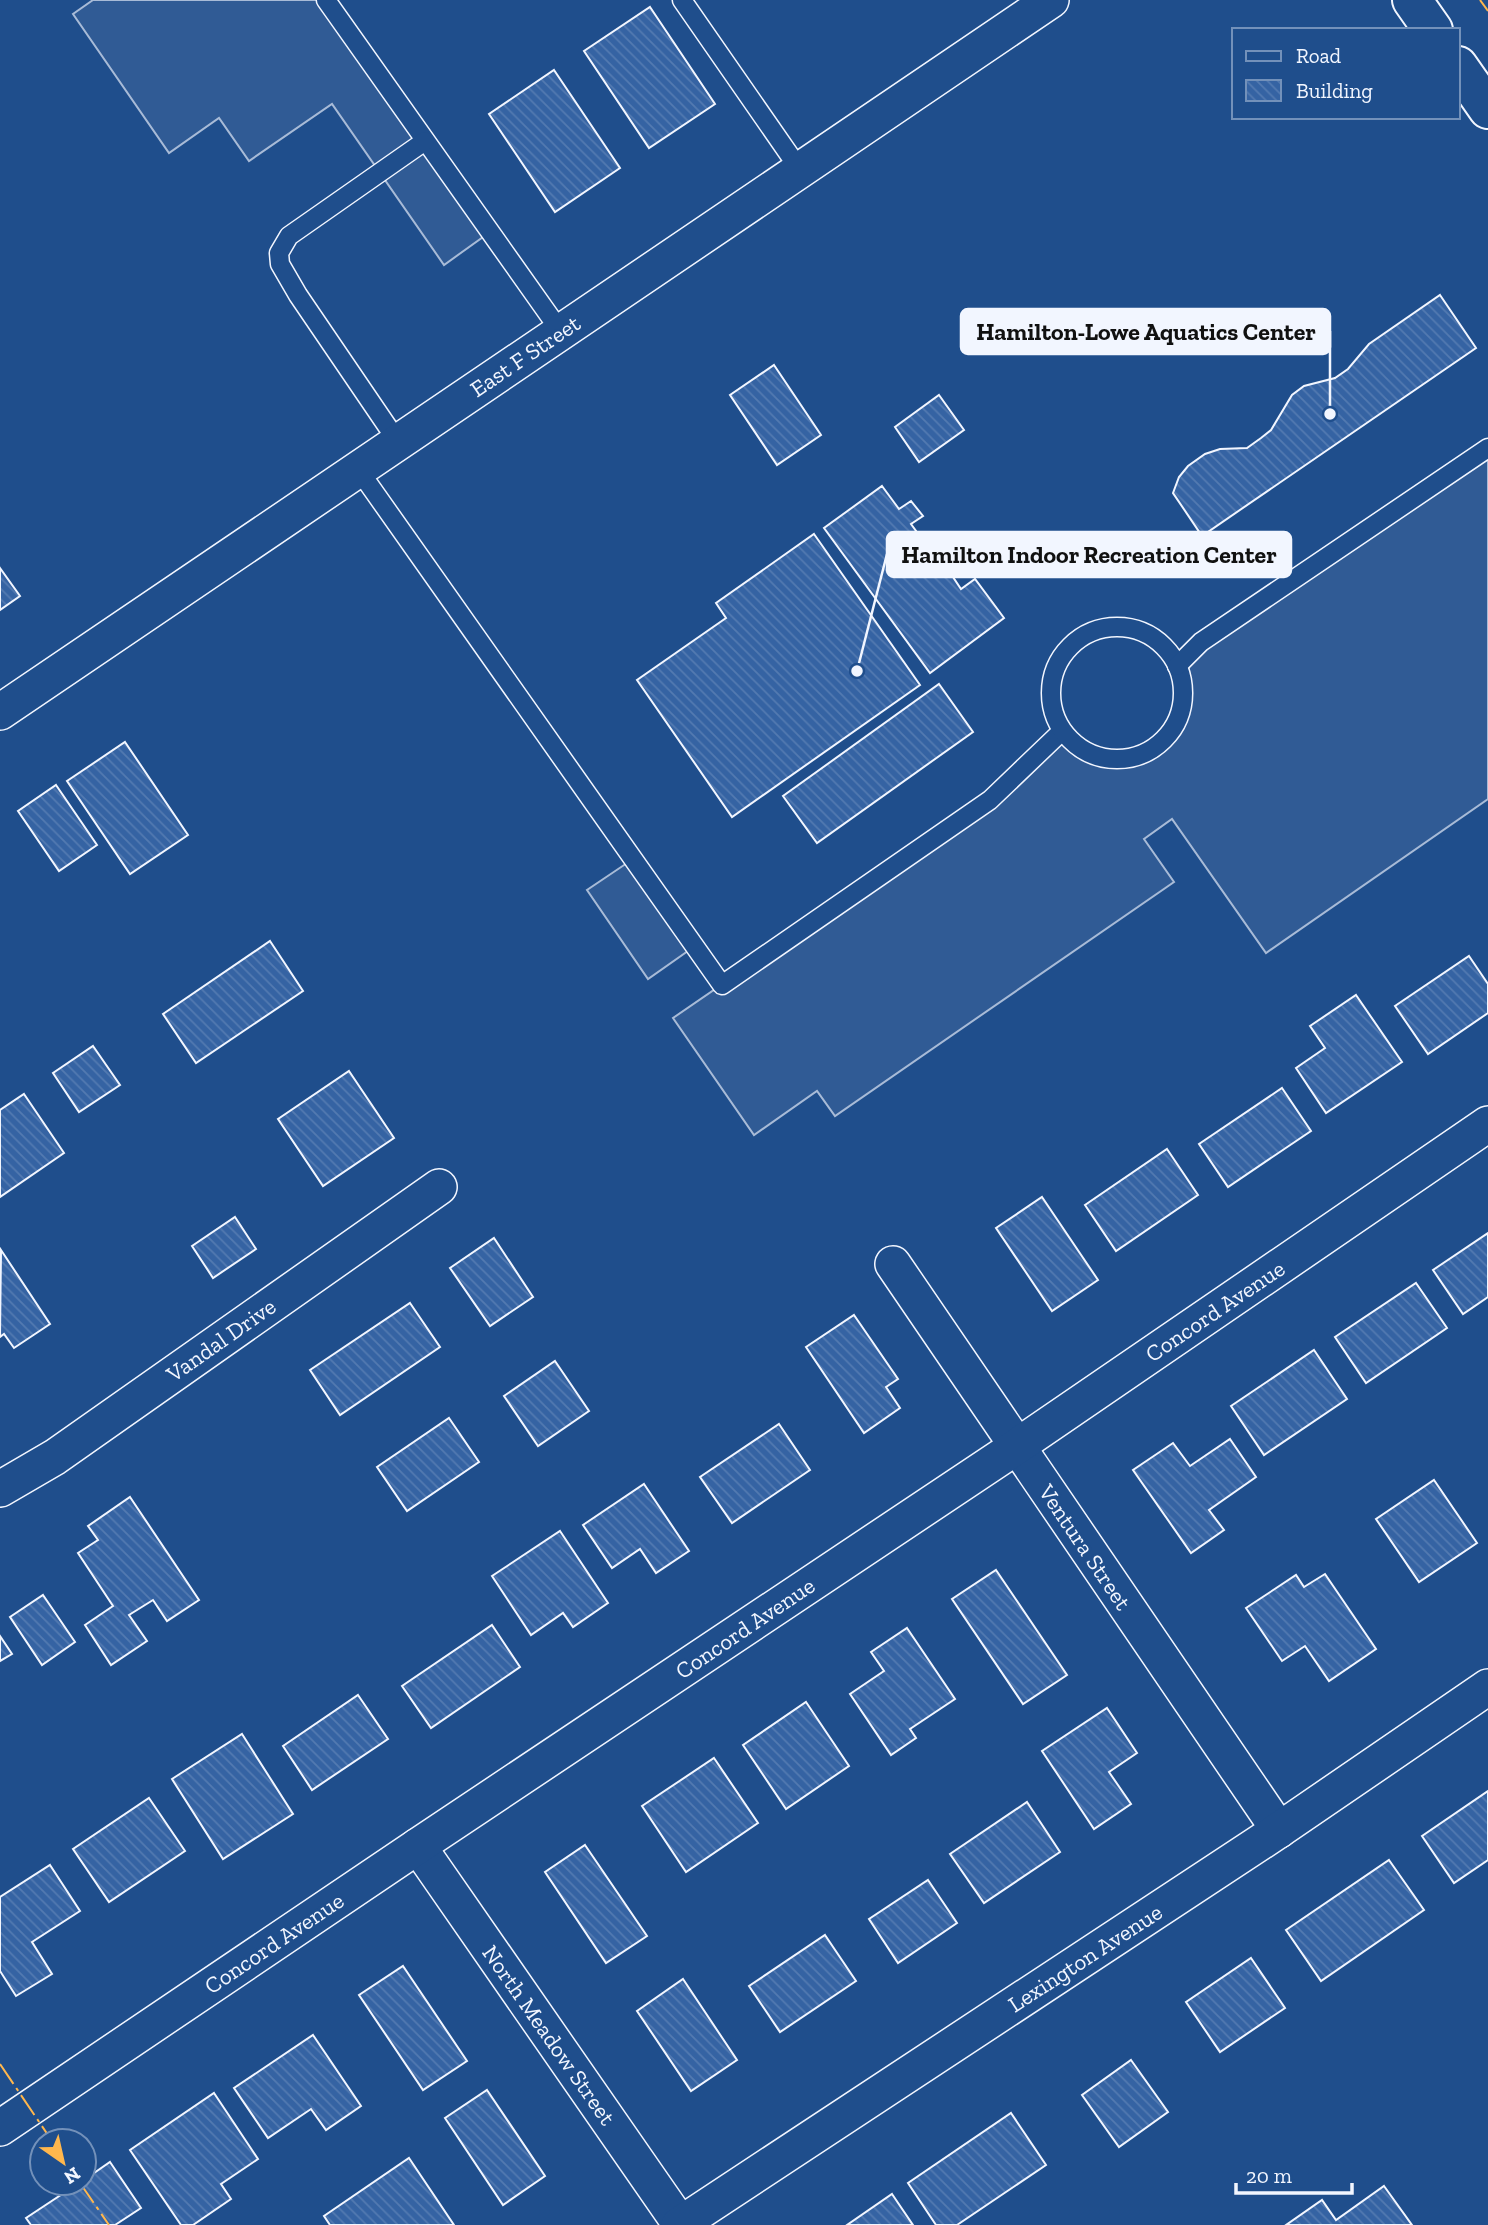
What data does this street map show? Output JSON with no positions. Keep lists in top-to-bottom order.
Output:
{
  "streets": {
    "street": [
      "East F Street",
      "Concord Avenue",
      "Vandal Drive",
      "Ventura Street",
      "Lexington Avenue",
      "North Meadow Street"
    ]
  },
  "crossings": [
    ["Concord Avenue", "Ventura Street"],
    ["Concord Avenue", "North Meadow Street"],
    ["Ventura Street", "Lexington Avenue"],
    ["Lexington Avenue", "North Meadow Street"]
  ],
  "places": ["Hamilton-Lowe Aquatics Center", "Hamilton Indoor Recreation Center"],
  "legend": ["Road", "Building"],
  "scale_bar": "20 m",
  "north": "bottom right"
}
